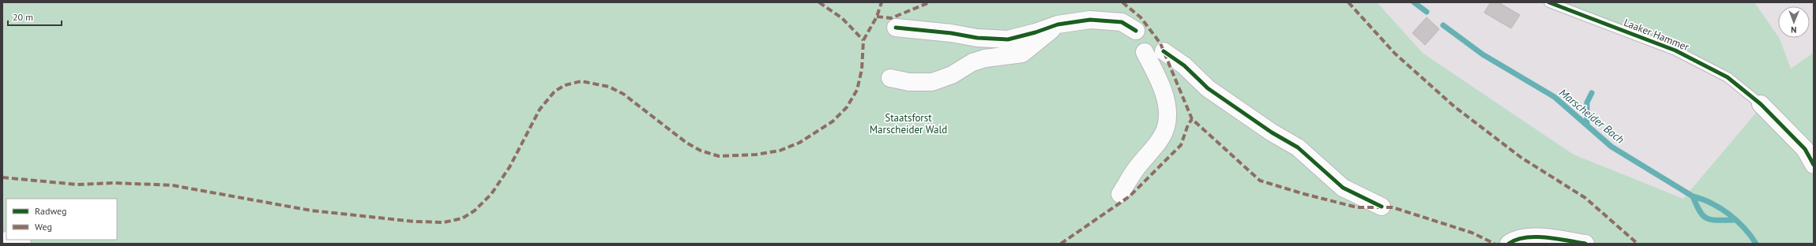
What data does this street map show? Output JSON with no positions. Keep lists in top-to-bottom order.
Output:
{
  "streets": {
    "street": ["Laaker Hammer"]
  },
  "water": ["Marscheider Bach"],
  "parks": ["Staatsforst Marscheider Wald"],
  "legend": ["Radweg", "Weg"],
  "scale_bar": "20 m",
  "north": "bottom"
}
